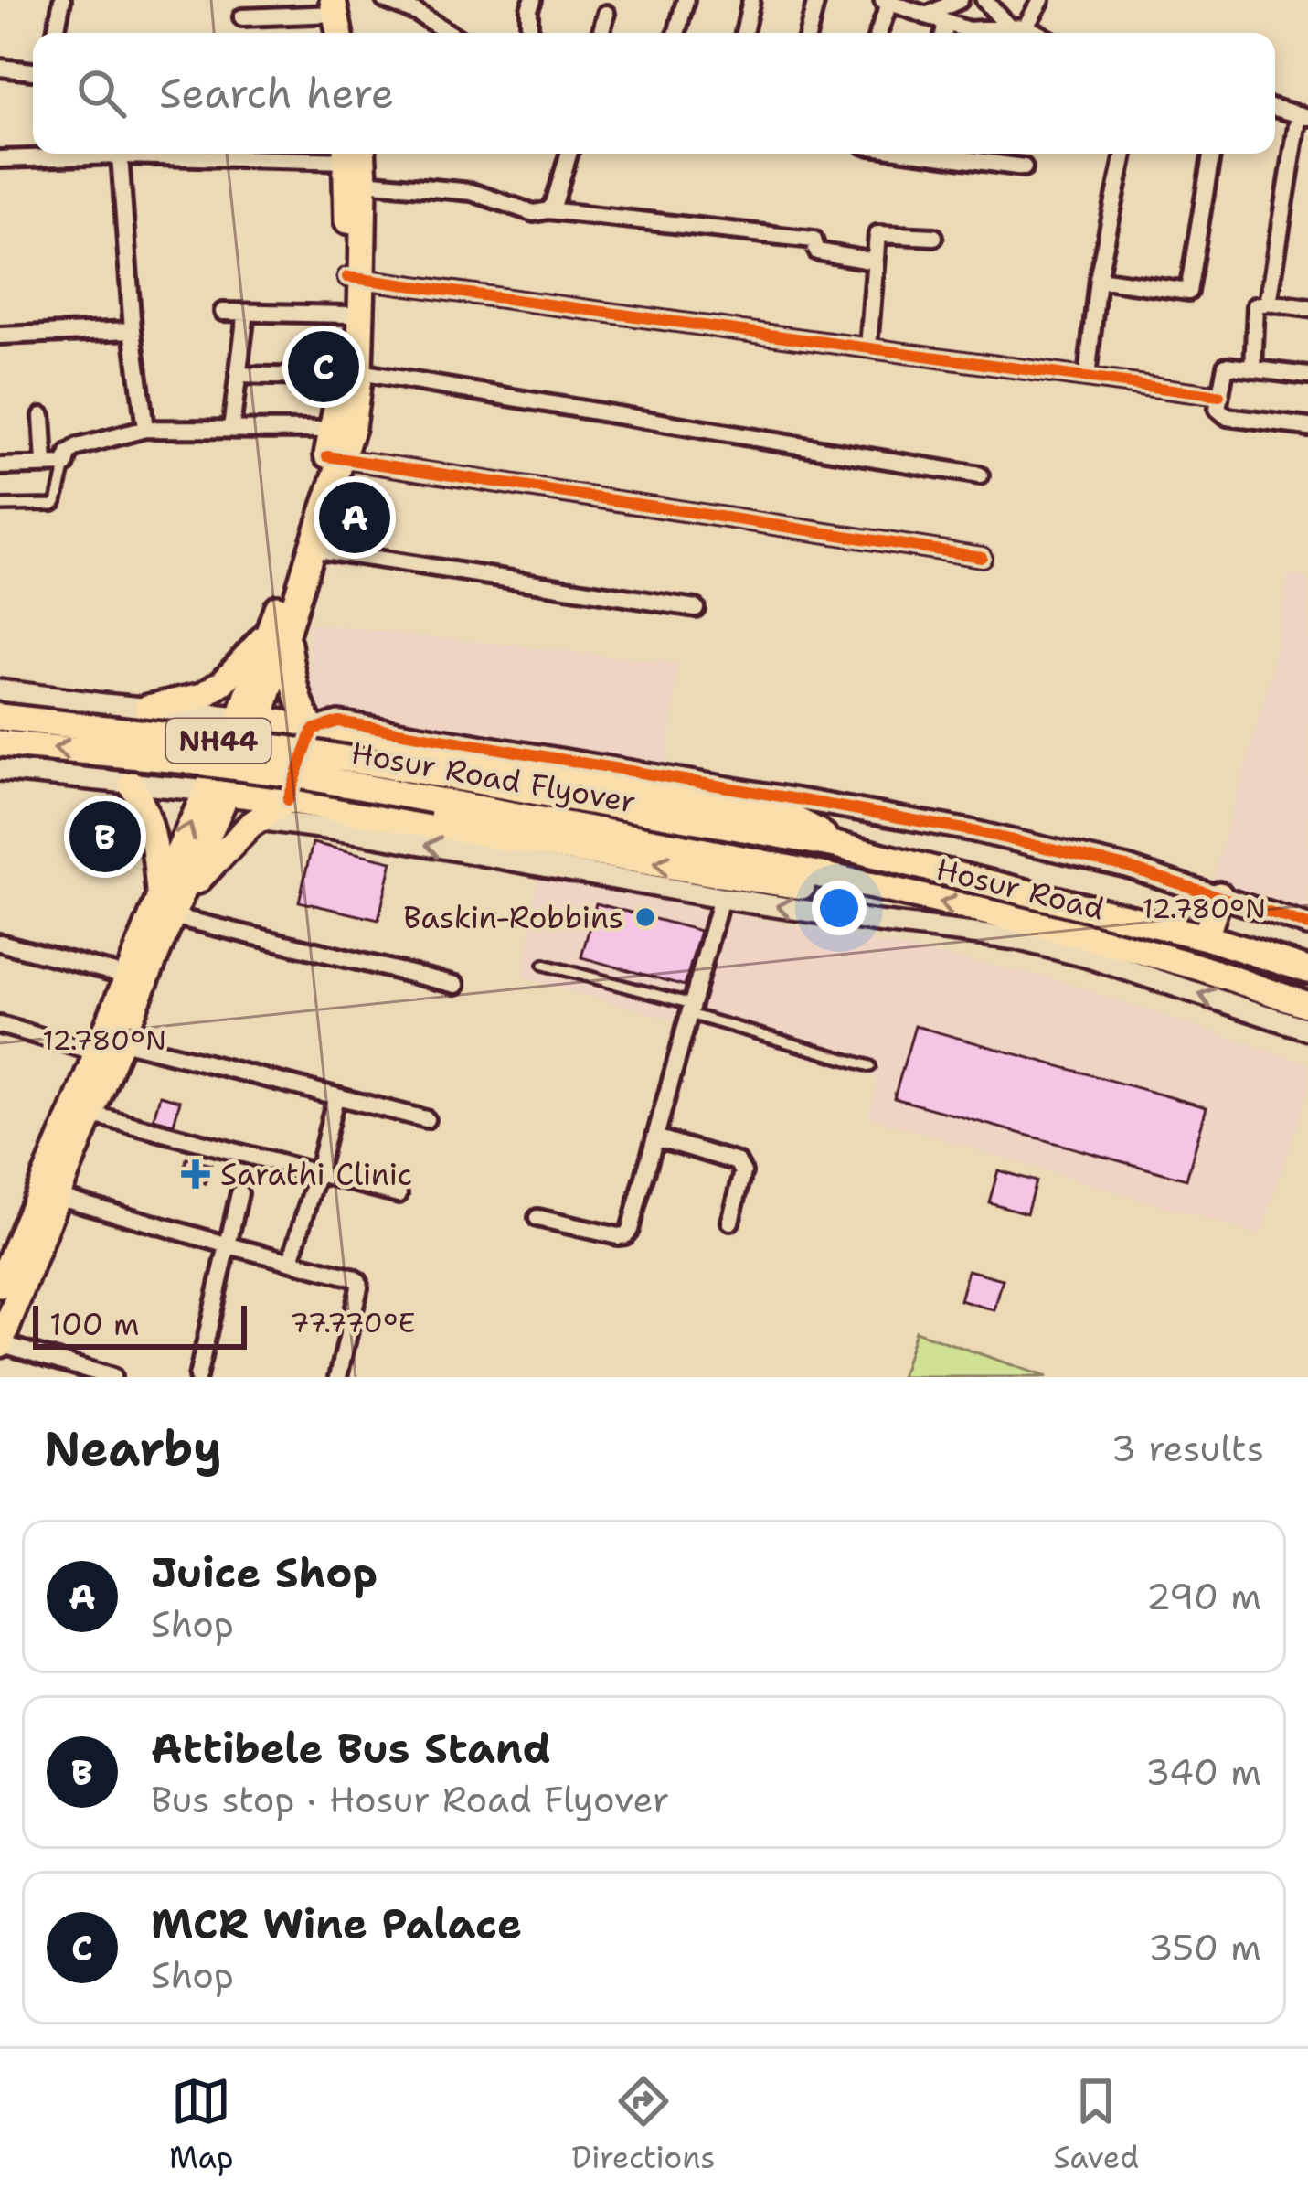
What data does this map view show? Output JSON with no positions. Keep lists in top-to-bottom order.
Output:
{
  "streets": {
    "main road": ["NH44", "Hosur Road Flyover", "Hosur Road"]
  },
  "crossings": [
    ["Hosur Road Flyover", "Hosur Road"]
  ],
  "places": {
    "other": ["Baskin-Robbins"],
    "health": ["Sarathi Clinic"]
  },
  "scale_bar": "100 m",
  "page": {
    "search": "Search here",
    "pins": ["C", "A", "B"],
    "scale": "100 m",
    "heading": ["Nearby", "3 results"],
    "list": [
      {
        "mark": "A",
        "name": "Juice Shop",
        "note": "Shop",
        "value": "290 m"
      },
      {
        "mark": "B",
        "name": "Attibele Bus Stand",
        "note": "Bus stop · Hosur Road Flyover",
        "value": "340 m"
      },
      {
        "mark": "C",
        "name": "MCR Wine Palace",
        "note": "Shop",
        "value": "350 m"
      }
    ],
    "nav": ["Map", "Directions", "Saved"]
  },
  "coordinates": ["12.780°N", "77.770°E"]
}
